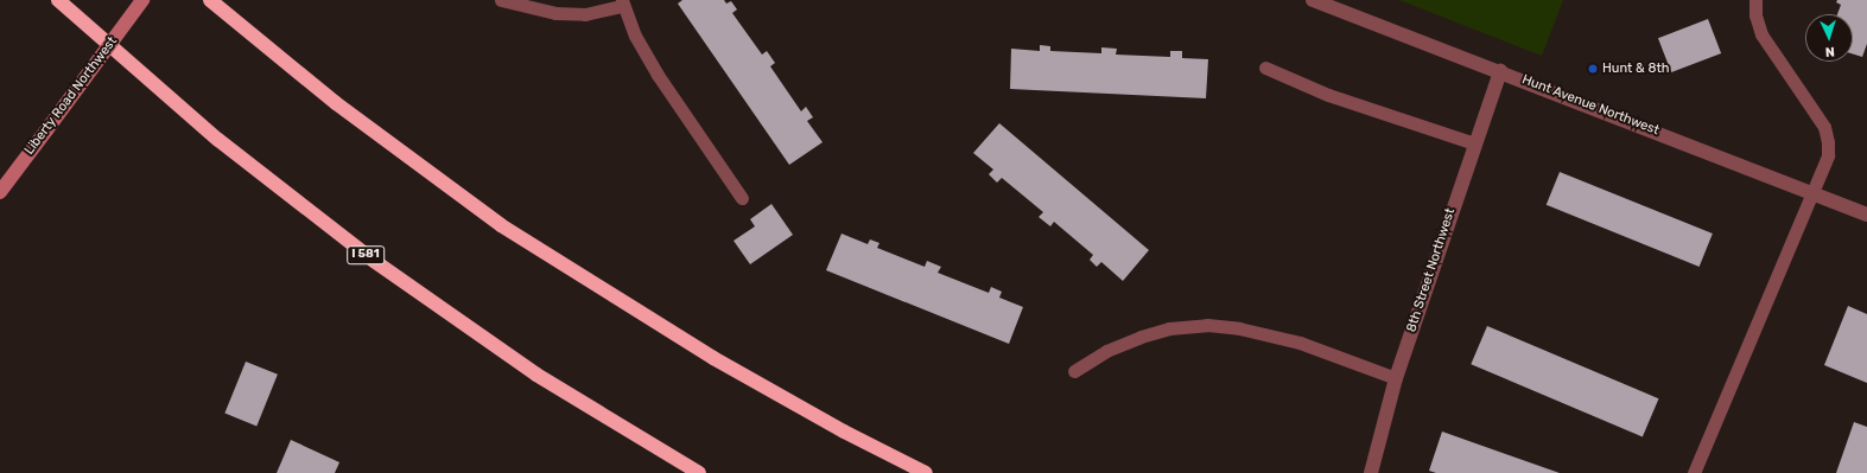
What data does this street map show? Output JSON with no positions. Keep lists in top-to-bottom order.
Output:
{
  "streets": {
    "highway": ["I 581"],
    "street": ["Liberty Road Northwest", "Hunt Avenue Northwest", "8th Street Northwest"]
  },
  "crossings": [
    ["Hunt Avenue Northwest", "8th Street Northwest"]
  ],
  "places": ["Hunt & 8th"],
  "north": "bottom"
}
